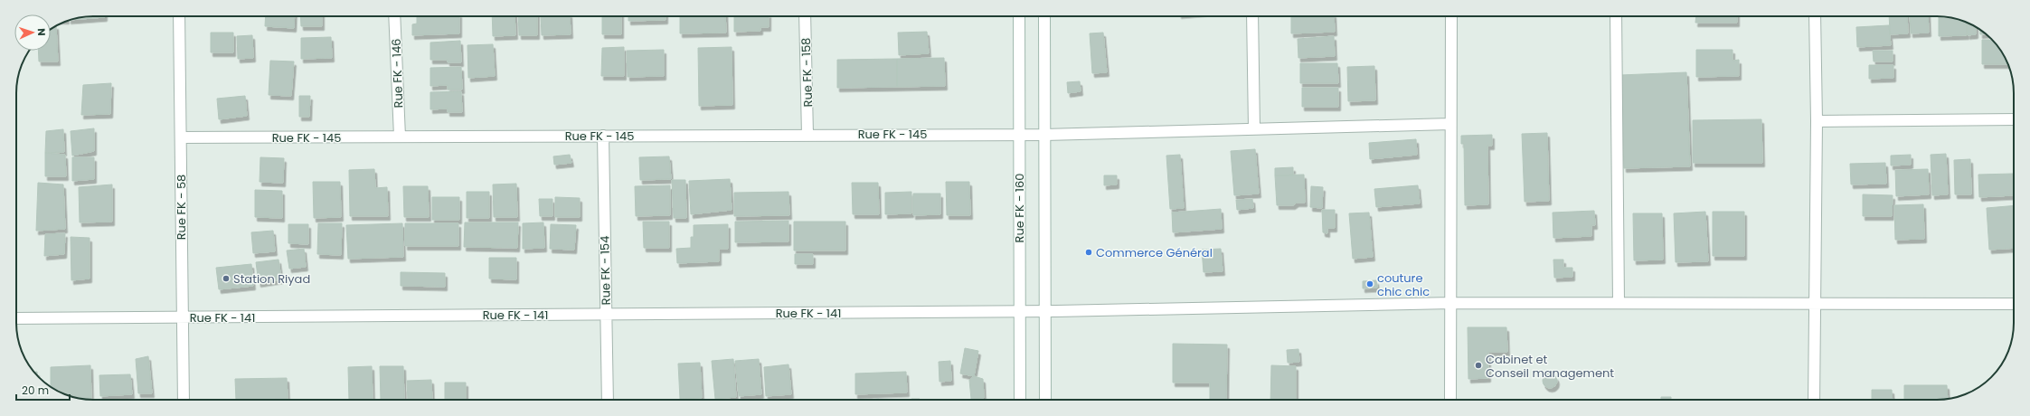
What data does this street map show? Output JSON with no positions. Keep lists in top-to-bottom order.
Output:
{
  "streets": {
    "street": [
      "Rue FK - 158",
      "Rue FK - 146",
      "Rue FK - 145",
      "Rue FK - 58",
      "Rue FK - 160",
      "Rue FK - 154",
      "Rue FK - 141"
    ]
  },
  "crossings": [
    ["Rue FK - 158", "Rue FK - 145"],
    ["Rue FK - 146", "Rue FK - 145"],
    ["Rue FK - 145", "Rue FK - 58"],
    ["Rue FK - 145", "Rue FK - 160"],
    ["Rue FK - 145", "Rue FK - 154"],
    ["Rue FK - 58", "Rue FK - 141"],
    ["Rue FK - 160", "Rue FK - 141"],
    ["Rue FK - 154", "Rue FK - 141"]
  ],
  "places": [
    "Commerce Général",
    "Station Riyad",
    "couture chic chic",
    "Cabinet et Conseil management"
  ],
  "scale_bar": "20 m",
  "north": "right"
}
